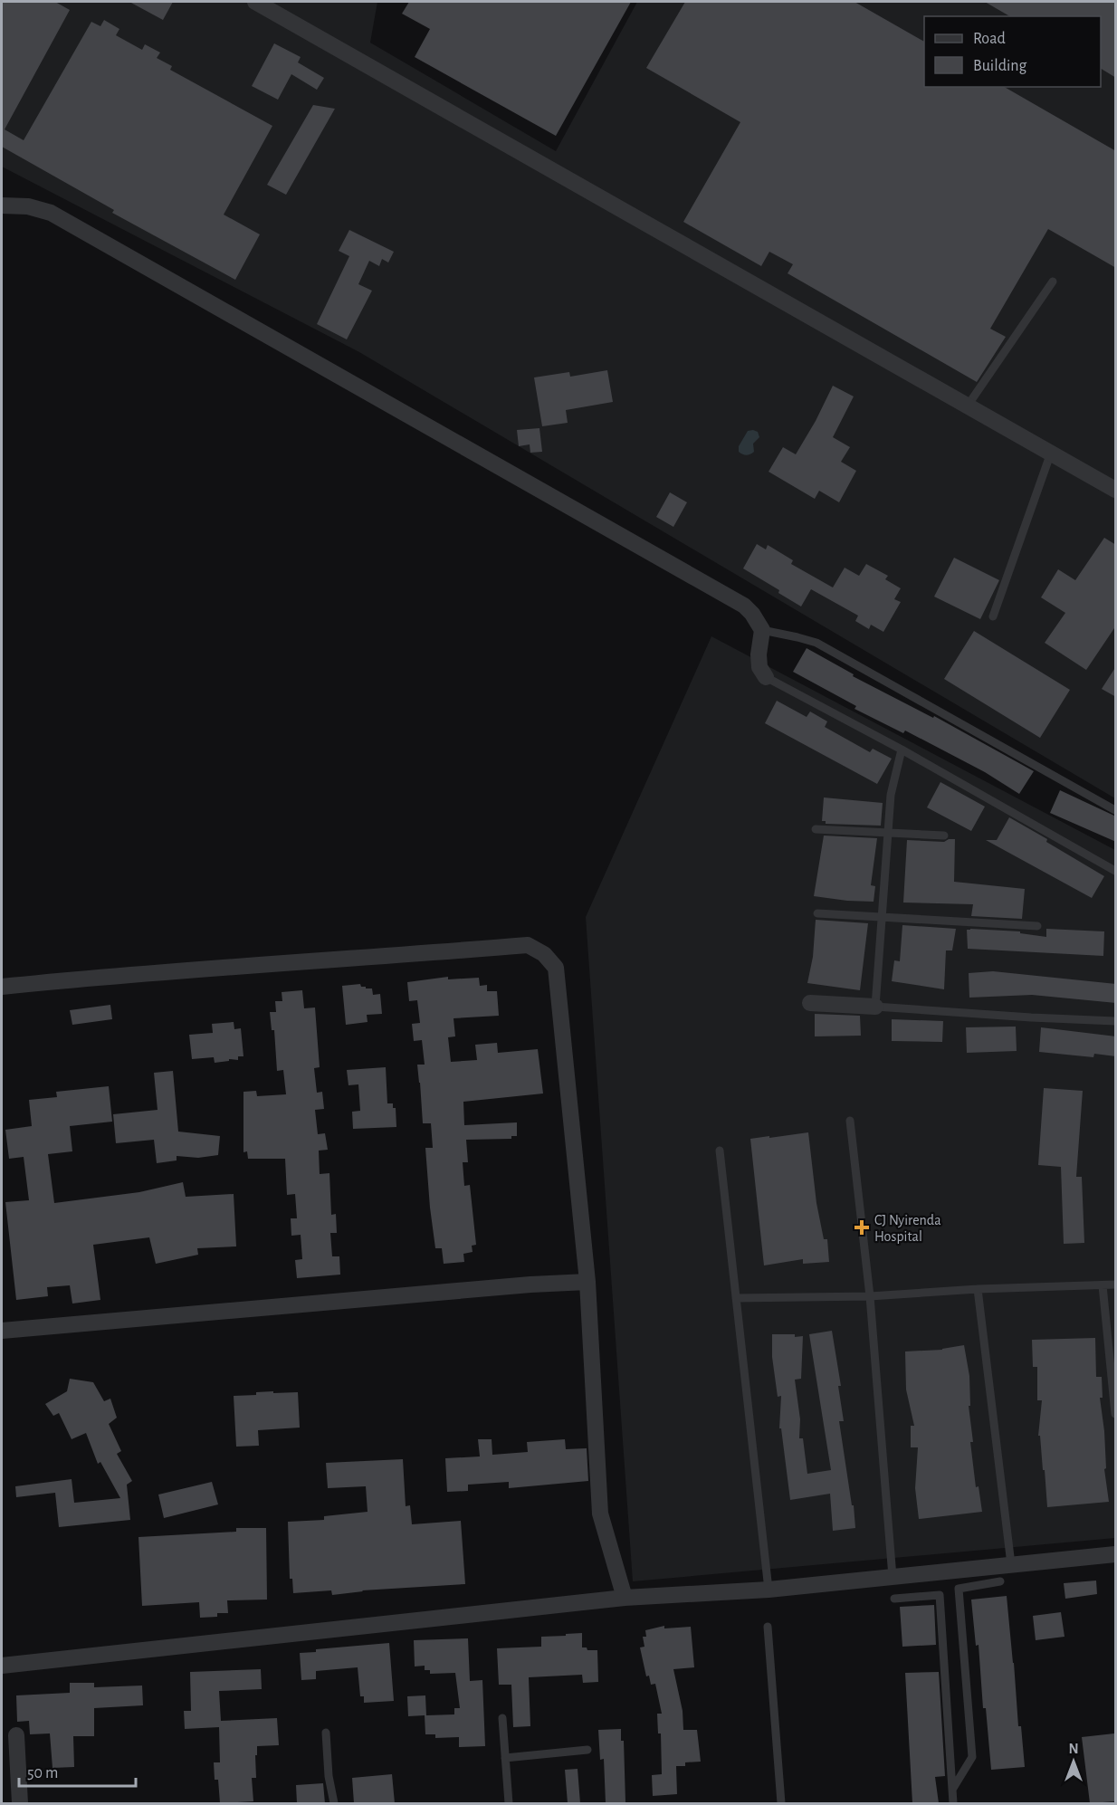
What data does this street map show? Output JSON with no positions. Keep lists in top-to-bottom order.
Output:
{
  "places": {
    "health": ["CJ Nyirenda Hospital"]
  },
  "legend": ["Road", "Building"],
  "scale_bar": "50 m",
  "north": "top"
}
